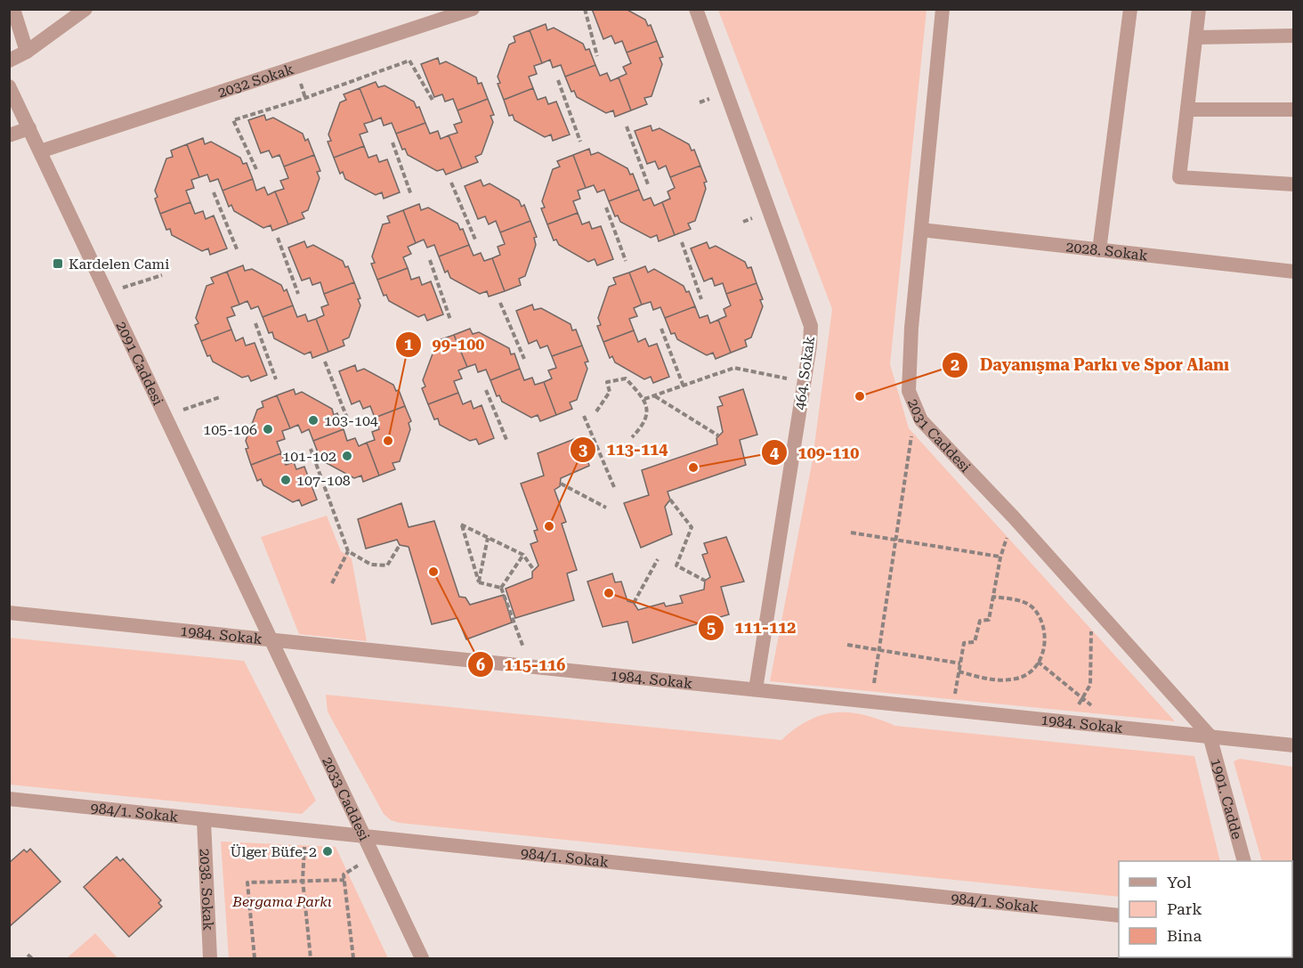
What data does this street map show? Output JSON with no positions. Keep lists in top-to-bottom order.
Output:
{
  "streets": {
    "street": [
      "2032 Sokak",
      "2028. Sokak",
      "2091 Caddesi",
      "464. Sokak",
      "2031 Caddesi",
      "1984. Sokak",
      "1901. Cadde",
      "2033 Caddesi",
      "984/1. Sokak",
      "2038. Sokak"
    ]
  },
  "crossings": [
    ["2032 Sokak", "2091 Caddesi"],
    ["2028. Sokak", "2031 Caddesi"],
    ["2091 Caddesi", "1984. Sokak"],
    ["2091 Caddesi", "2033 Caddesi"],
    ["464. Sokak", "1984. Sokak"],
    ["2031 Caddesi", "1984. Sokak"],
    ["2031 Caddesi", "1901. Cadde"],
    ["1984. Sokak", "1901. Cadde"],
    ["1984. Sokak", "2033 Caddesi"],
    ["2033 Caddesi", "984/1. Sokak"],
    ["984/1. Sokak", "2038. Sokak"]
  ],
  "parks": ["Bergama Parkı"],
  "places": {
    "transit": ["Kardelen Cami"],
    "other": [
      "Dayanışma Parkı ve Spor Alanı",
      "103-104",
      "105-106",
      "99-100",
      "101-102",
      "109-110",
      "107-108",
      "113-114",
      "115-116",
      "111-112",
      "Ülger Büfe-2"
    ]
  },
  "legend": ["Yol", "Park", "Bina"]
}
